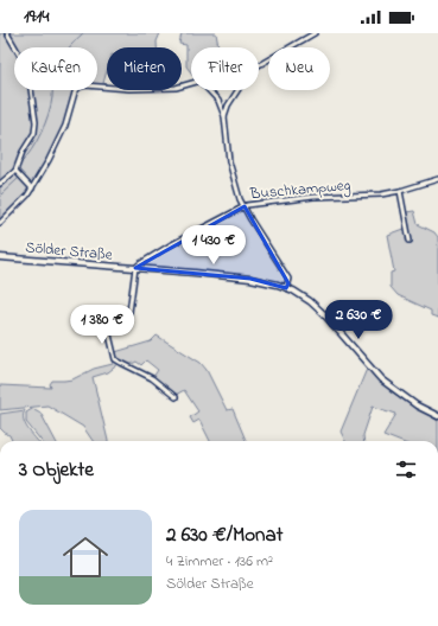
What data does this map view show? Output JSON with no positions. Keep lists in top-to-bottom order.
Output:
{
  "streets": {
    "main road": ["Sölder Straße"],
    "street": ["Buschkampweg"]
  },
  "crossings": [
    ["Buschkampweg", "Sölder Straße"]
  ],
  "page": {
    "status": "19:14",
    "chip": [
      "Kaufen",
      "Mieten",
      "Filter",
      "Neu"
    ],
    "price": ["1 430 €", "2 630 €", "1 380 €"],
    "heading": "3 Objekte",
    "list": [
      {
        "name": "2 630 €/Monat",
        "note": "4 Zimmer · 136 m² · Sölder Straße"
      }
    ]
  }
}
